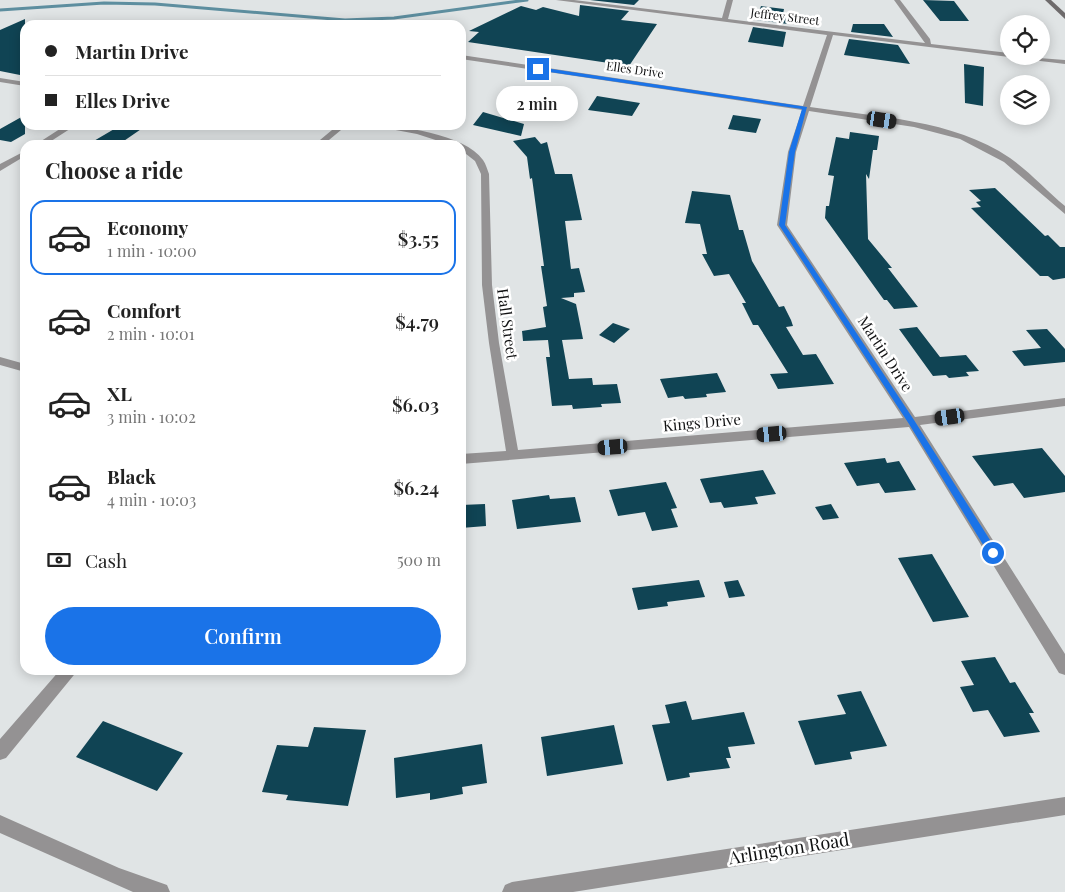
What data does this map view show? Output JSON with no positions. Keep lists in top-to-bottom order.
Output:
{
  "streets": {
    "street": [
      "Jeffrey Street",
      "Elles Drive",
      "Hall Street",
      "Martin Drive",
      "Kings Drive",
      "Arlington Road"
    ]
  },
  "crossings": [
    ["Jeffrey Street", "Martin Drive"],
    ["Elles Drive", "Martin Drive"],
    ["Hall Street", "Kings Drive"],
    ["Martin Drive", "Kings Drive"]
  ],
  "page": {
    "banner": ["Martin Drive", "Elles Drive"],
    "bubble": "2 min",
    "heading": "Choose a ride",
    "list": [
      {
        "name": "Economy",
        "note": "1 min · 10:00",
        "value": "$3.55"
      },
      {
        "name": "Comfort",
        "note": "2 min · 10:01",
        "value": "$4.79"
      },
      {
        "name": "XL",
        "note": "3 min · 10:02",
        "value": "$6.03"
      },
      {
        "name": "Black",
        "note": "4 min · 10:03",
        "value": "$6.24"
      }
    ],
    "pay": ["Cash", "500 m"],
    "buttons": "Confirm"
  }
}
